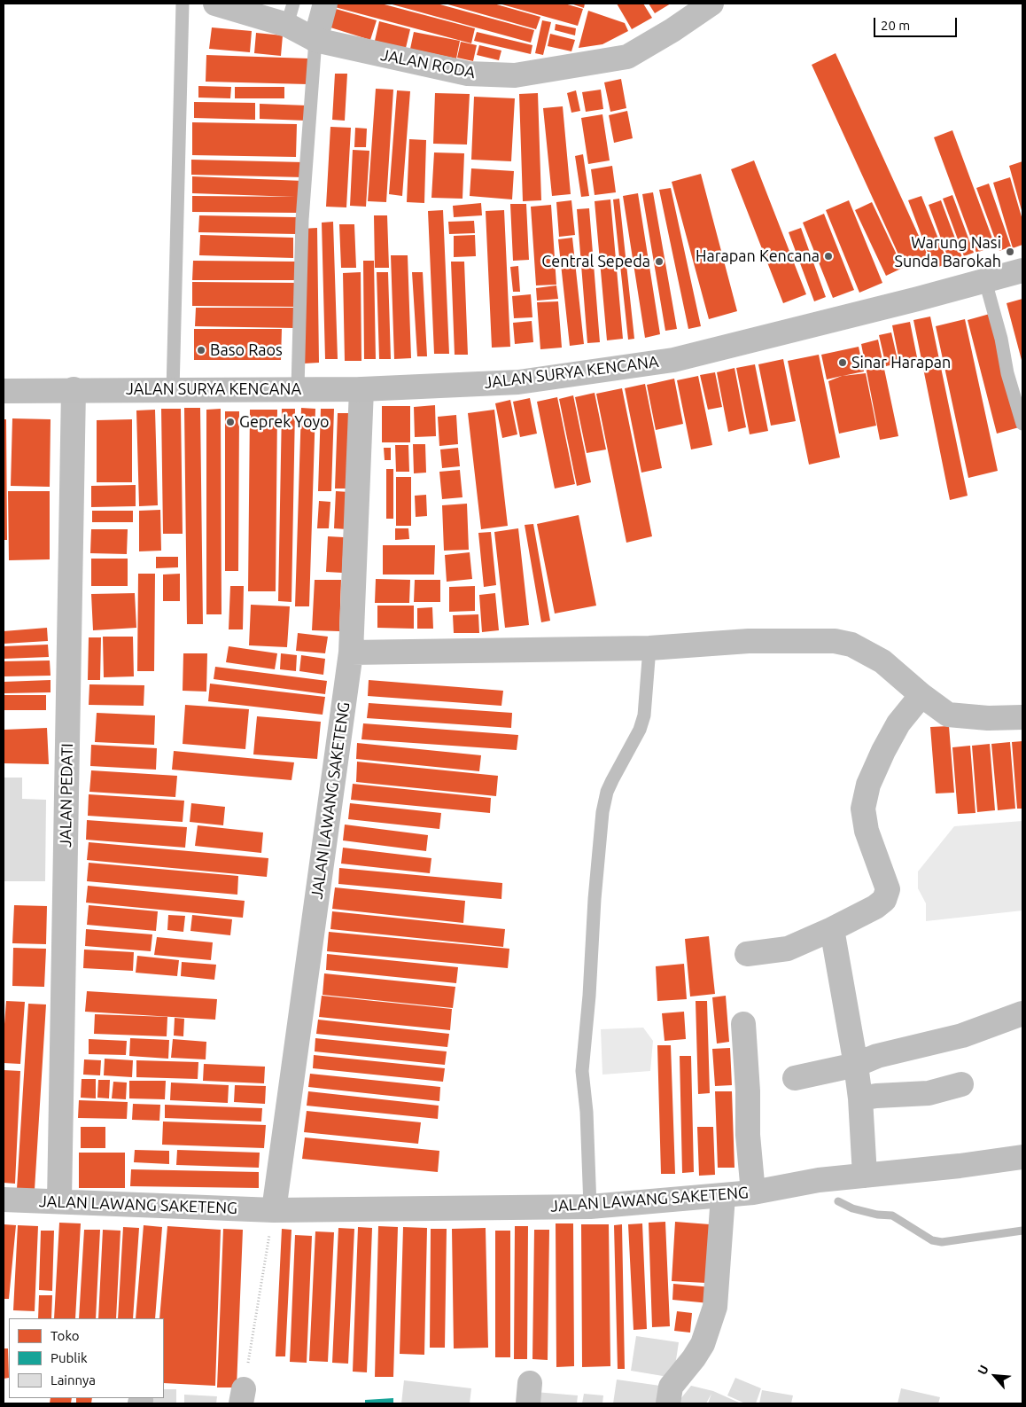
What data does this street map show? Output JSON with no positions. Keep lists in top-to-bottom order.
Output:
{
  "streets": {
    "main road": ["JALAN SURYA KENCANA"],
    "street": ["JALAN RODA", "JALAN PEDATI", "JALAN LAWANG SAKETENG"]
  },
  "crossings": [
    ["JALAN SURYA KENCANA", "JALAN PEDATI"],
    ["JALAN SURYA KENCANA", "JALAN LAWANG SAKETENG"],
    ["JALAN PEDATI", "JALAN LAWANG SAKETENG"]
  ],
  "places": [
    "Warung Nasi Sunda Barokah",
    "Harapan Kencana",
    "Central Sepeda",
    "Baso Raos",
    "Sinar Harapan",
    "Geprek Yoyo"
  ],
  "legend": ["Toko", "Publik", "Lainnya"],
  "scale_bar": "20 m",
  "north": "top left"
}
